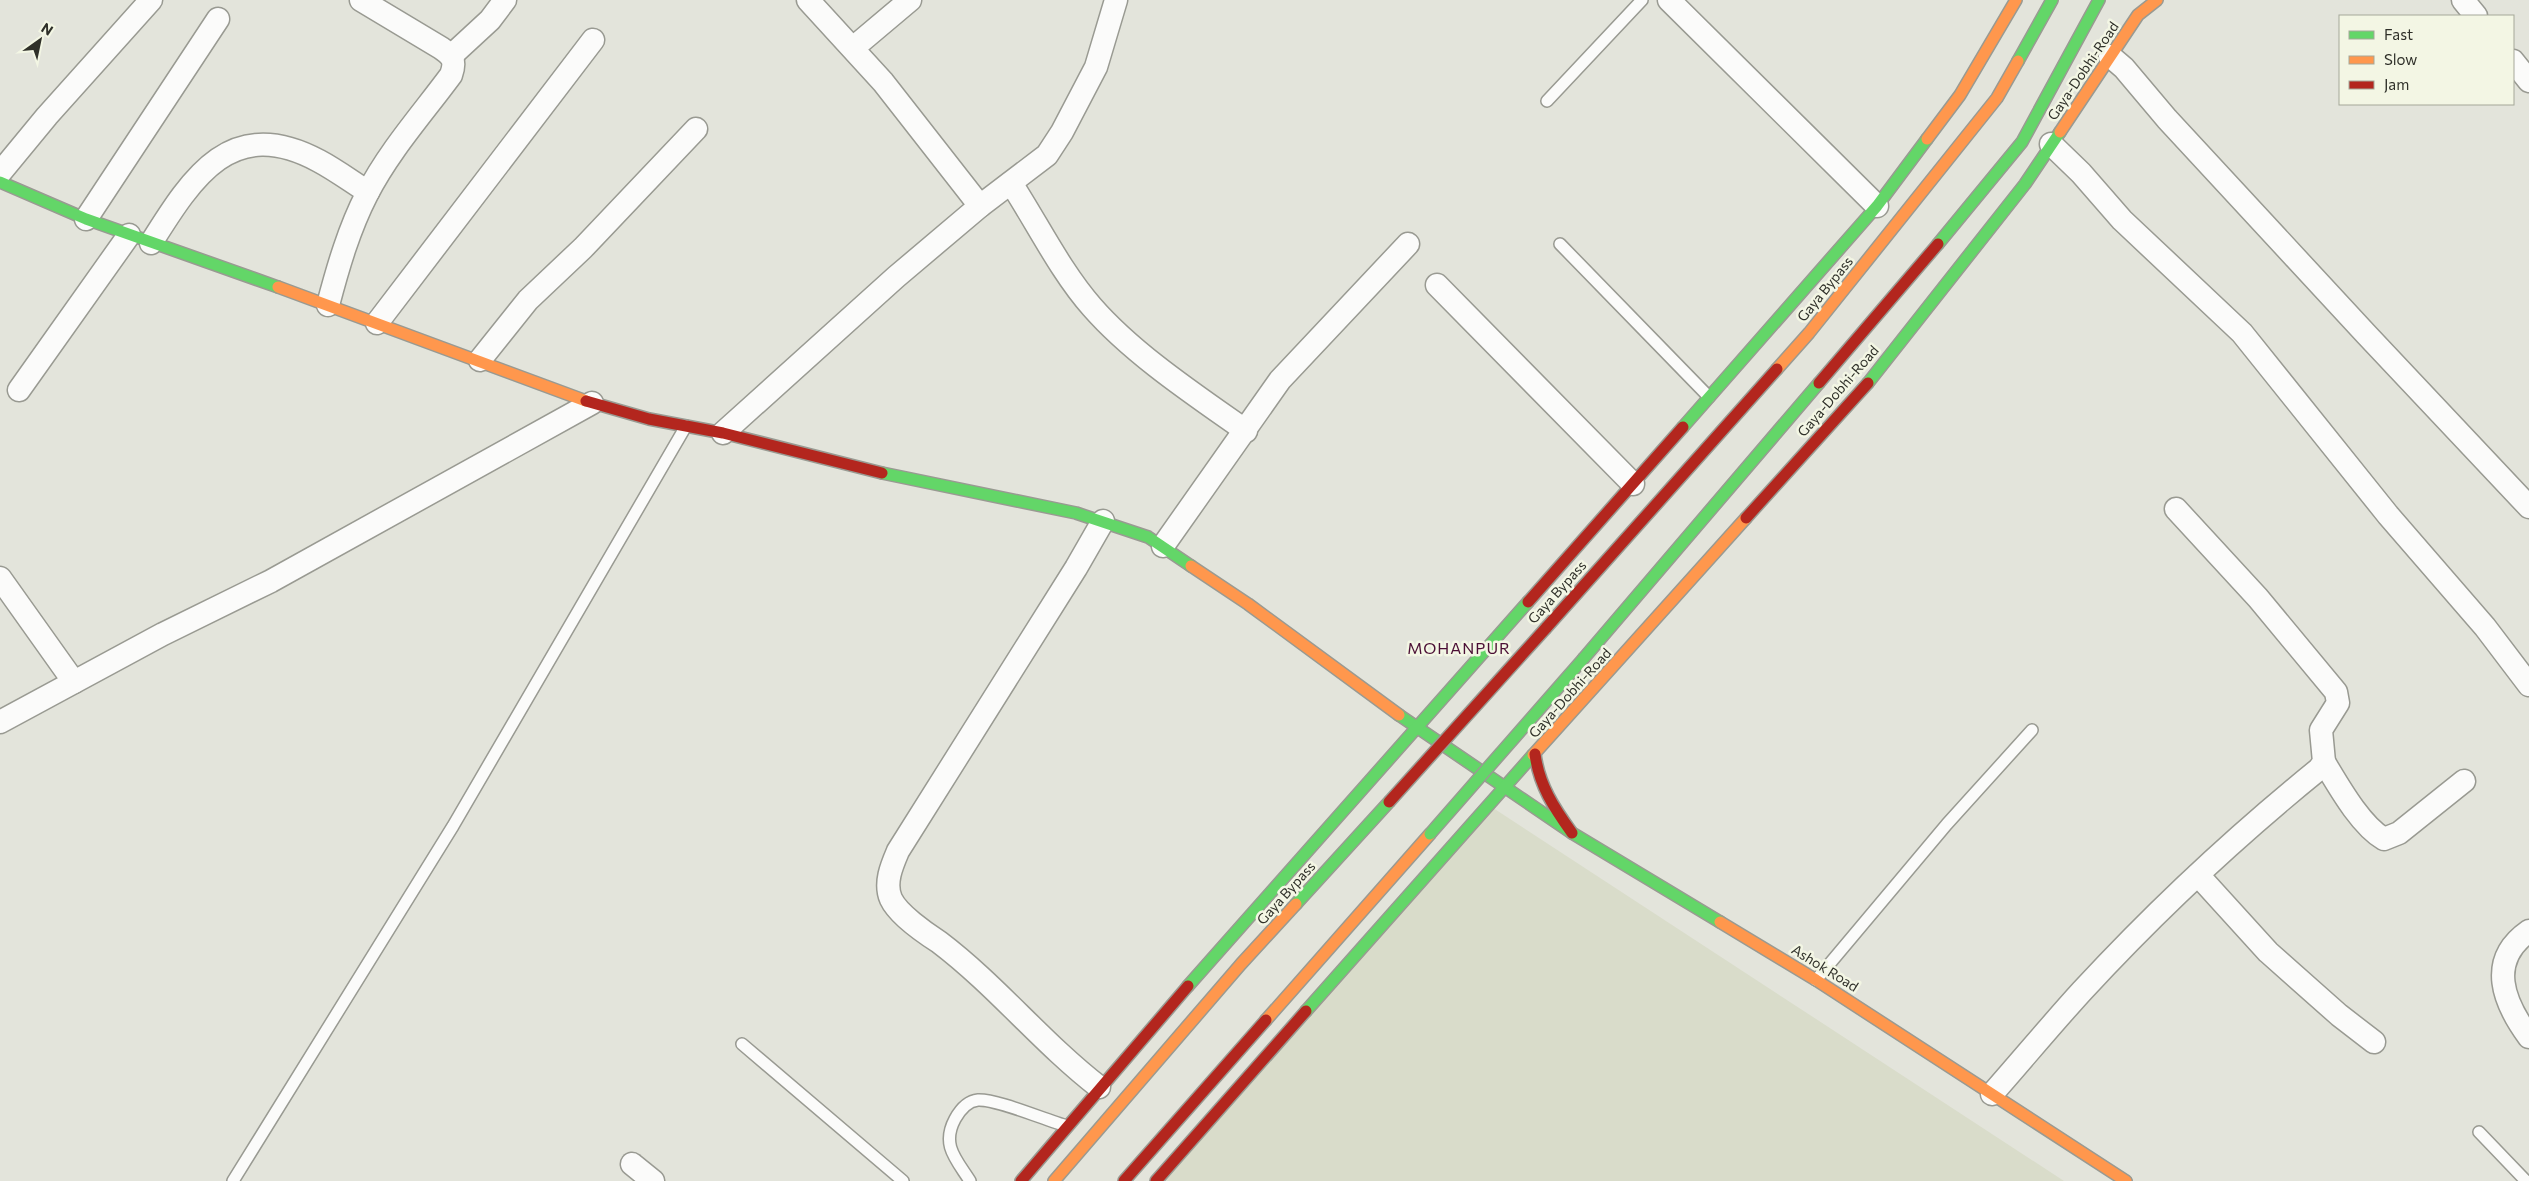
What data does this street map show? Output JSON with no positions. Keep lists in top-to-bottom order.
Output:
{
  "streets": {
    "main road": ["Gaya-Dobhi-Road", "Gaya Bypass", "Ashok Road"]
  },
  "crossings": [
    ["Gaya-Dobhi-Road", "Ashok Road"]
  ],
  "districts": ["MOHANPUR"],
  "legend": ["Fast", "Slow", "Jam"],
  "north": "top right"
}
